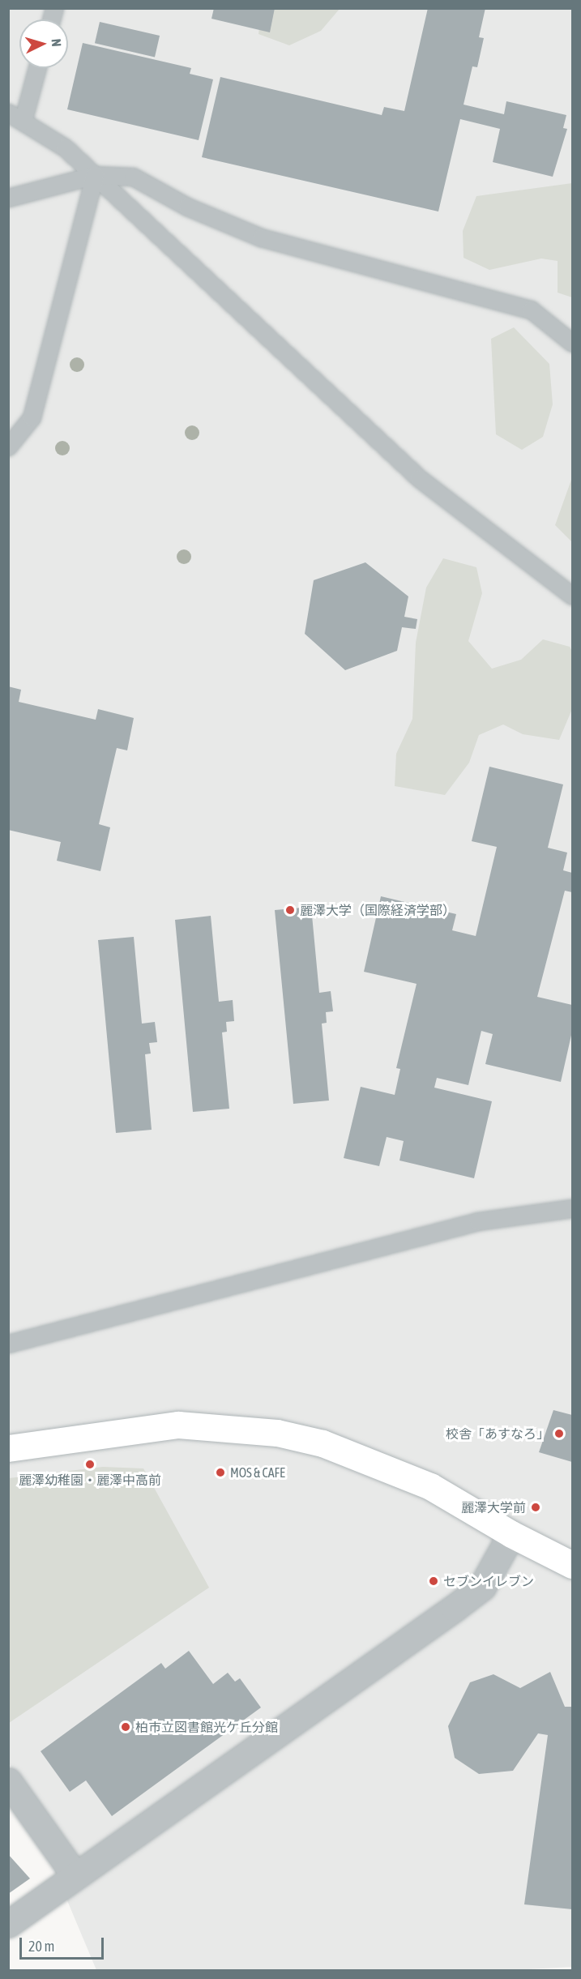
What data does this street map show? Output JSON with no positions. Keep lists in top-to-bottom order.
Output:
{
  "places": [
    "麗澤大学（国際経済学部）",
    "校舎「あすなろ」",
    "麗澤幼稚園・麗澤中高前",
    "MOS & CAFE",
    "麗澤大学前",
    "セブンイレブン",
    "柏市立図書館光ケ丘分館"
  ],
  "scale_bar": "20 m",
  "north": "right"
}
